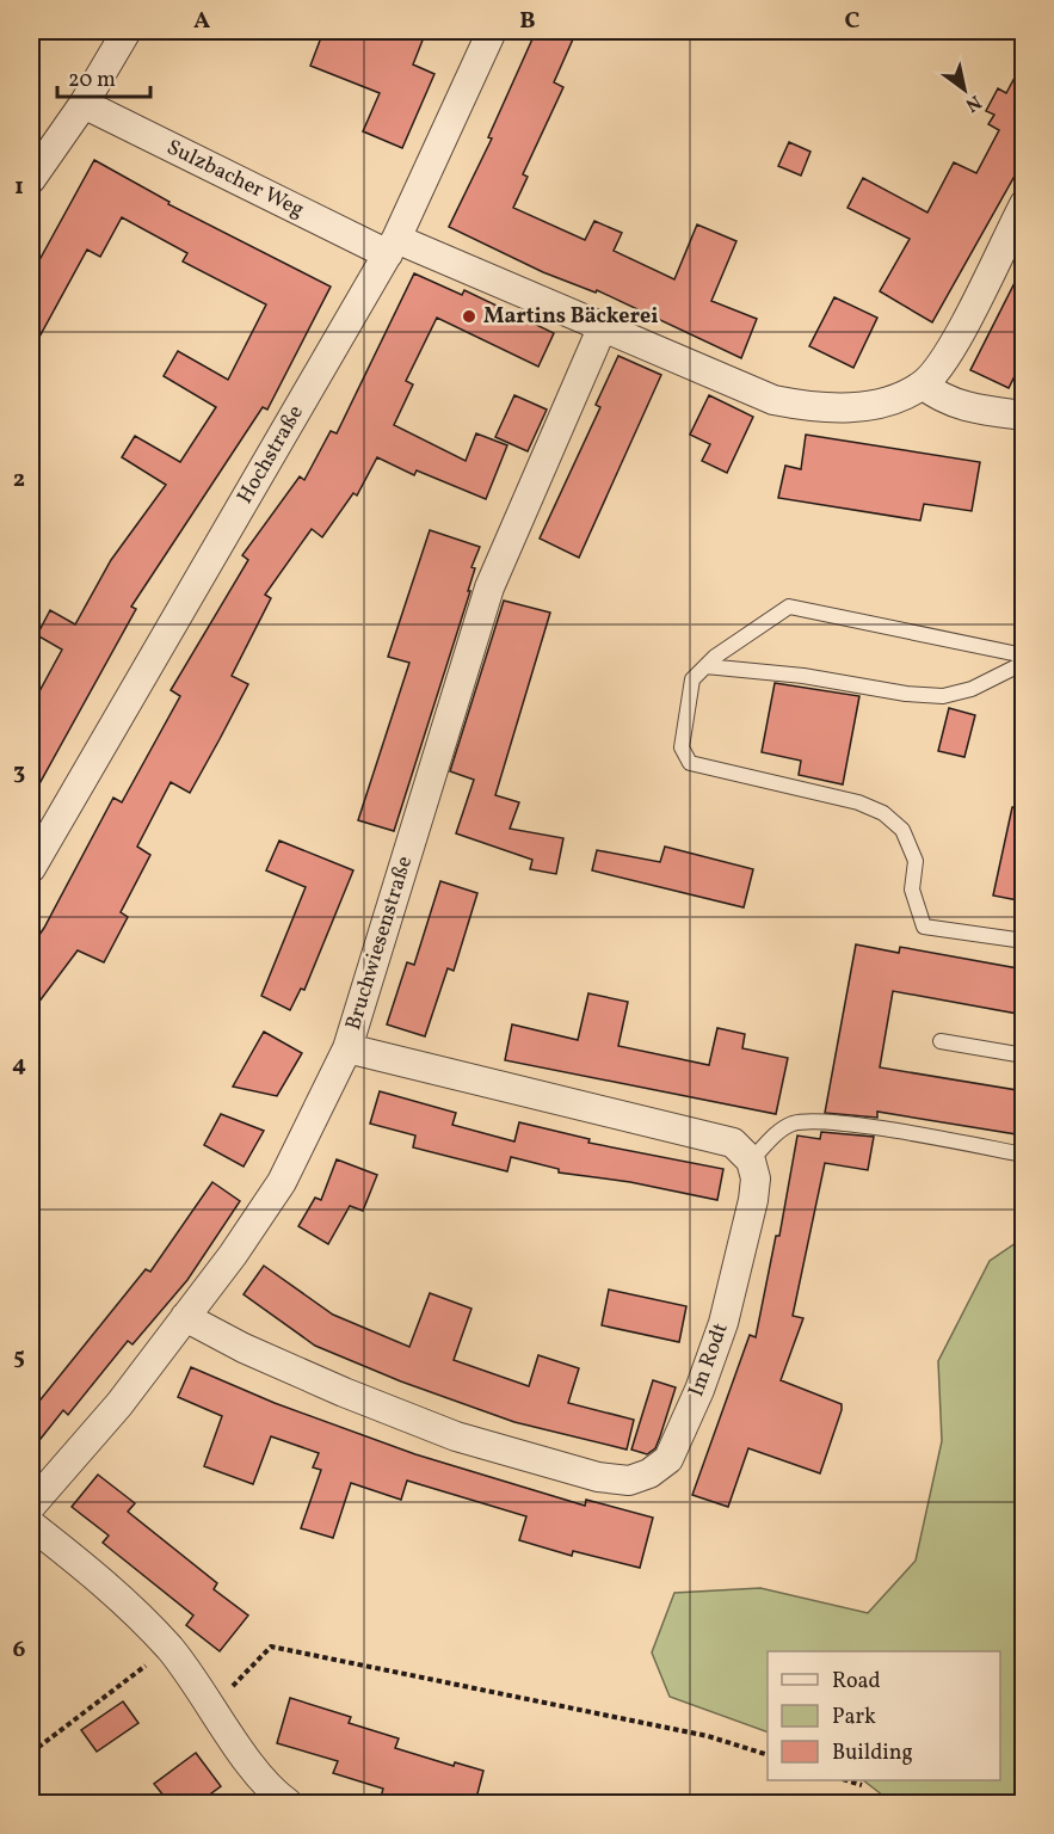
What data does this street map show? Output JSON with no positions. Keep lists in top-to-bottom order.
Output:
{
  "streets": {
    "street": [
      "Sulzbacher Weg",
      "Hochstraße",
      "Bruchwiesenstraße",
      "Im Rodt"
    ]
  },
  "crossings": [
    ["Sulzbacher Weg", "Hochstraße"],
    ["Sulzbacher Weg", "Bruchwiesenstraße"],
    ["Bruchwiesenstraße", "Im Rodt"]
  ],
  "places": ["Martins Bäckerei"],
  "legend": ["Road", "Park", "Building"],
  "scale_bar": "20 m",
  "north": "bottom right",
  "grid": {
    "columns": ["A", "B", "C"],
    "rows": [
      "1",
      "2",
      "3",
      "4",
      "5",
      "6"
    ]
  }
}
